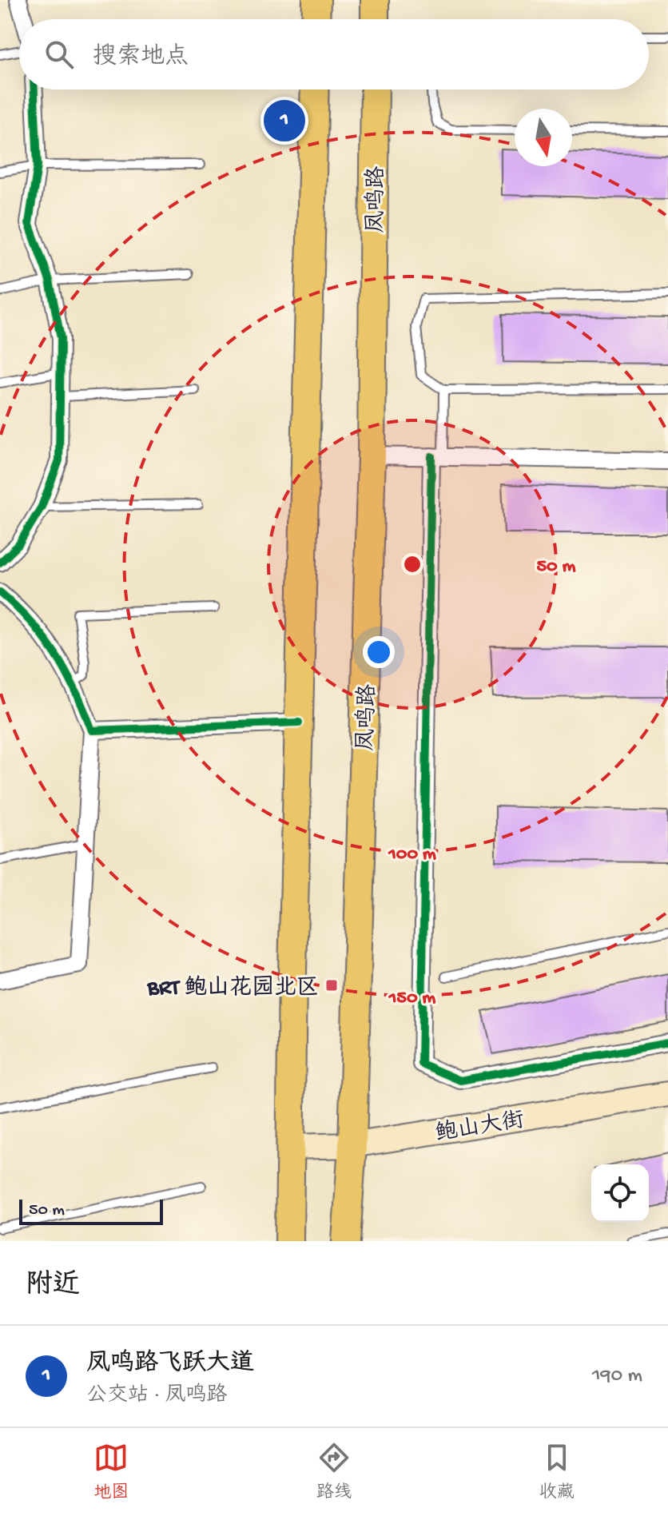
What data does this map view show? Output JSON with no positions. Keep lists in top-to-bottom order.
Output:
{
  "streets": {
    "main road": ["凤鸣路"],
    "street": ["鲍山大街"]
  },
  "crossings": [
    ["凤鸣路", "鲍山大街"]
  ],
  "places": {
    "transit": ["BRT 鲍山花园北区"]
  },
  "scale_bar": "50 m",
  "north": "bottom",
  "page": {
    "search": "搜索地点",
    "pins": "1",
    "scale": "50 m",
    "heading": "附近",
    "list": [
      {
        "mark": "1",
        "name": "凤鸣路飞跃大道",
        "note": "公交站 · 凤鸣路",
        "value": "190 m"
      }
    ],
    "nav": ["地图", "路线", "收藏"]
  },
  "rings": ["50 m", "100 m", "150 m"]
}
